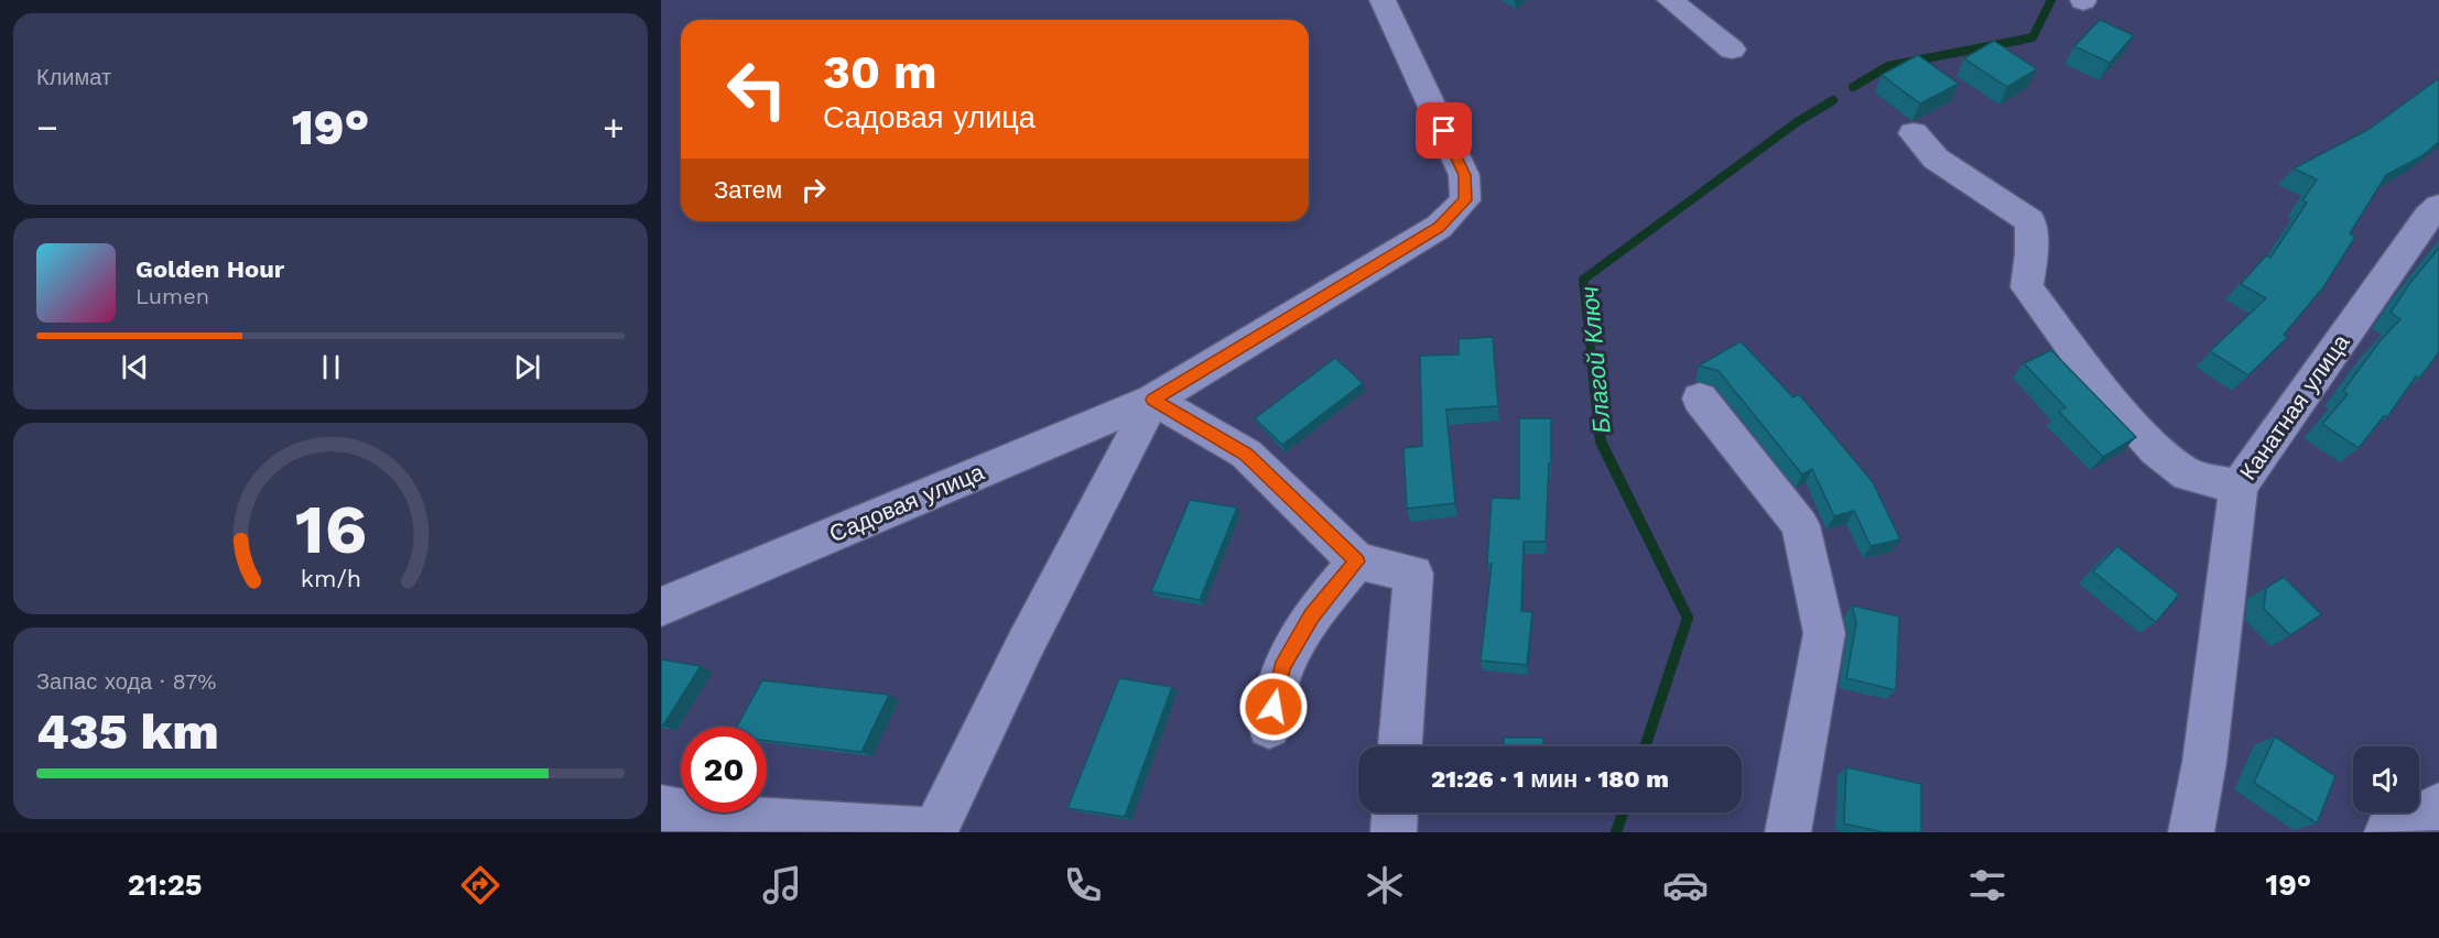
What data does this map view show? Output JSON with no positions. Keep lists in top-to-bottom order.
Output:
{
  "streets": {
    "street": ["Канатная улица", "Садовая улица"]
  },
  "water": ["Благой Ключ"],
  "page": {
    "tile": [
      "Климат",
      ["Запас хода · 87%", "435 km"]
    ],
    "turn": ["30 m", "Садовая улица"],
    "heat": ["−", "19°", "+"],
    "then": "Затем",
    "song": ["Golden Hour", "Lumen"],
    "limit": "20",
    "trip": "21:26 · 1 мин · 180 m",
    "tabs": ["21:25", "19°"],
    "gauge": ["16", "km/h"]
  }
}
